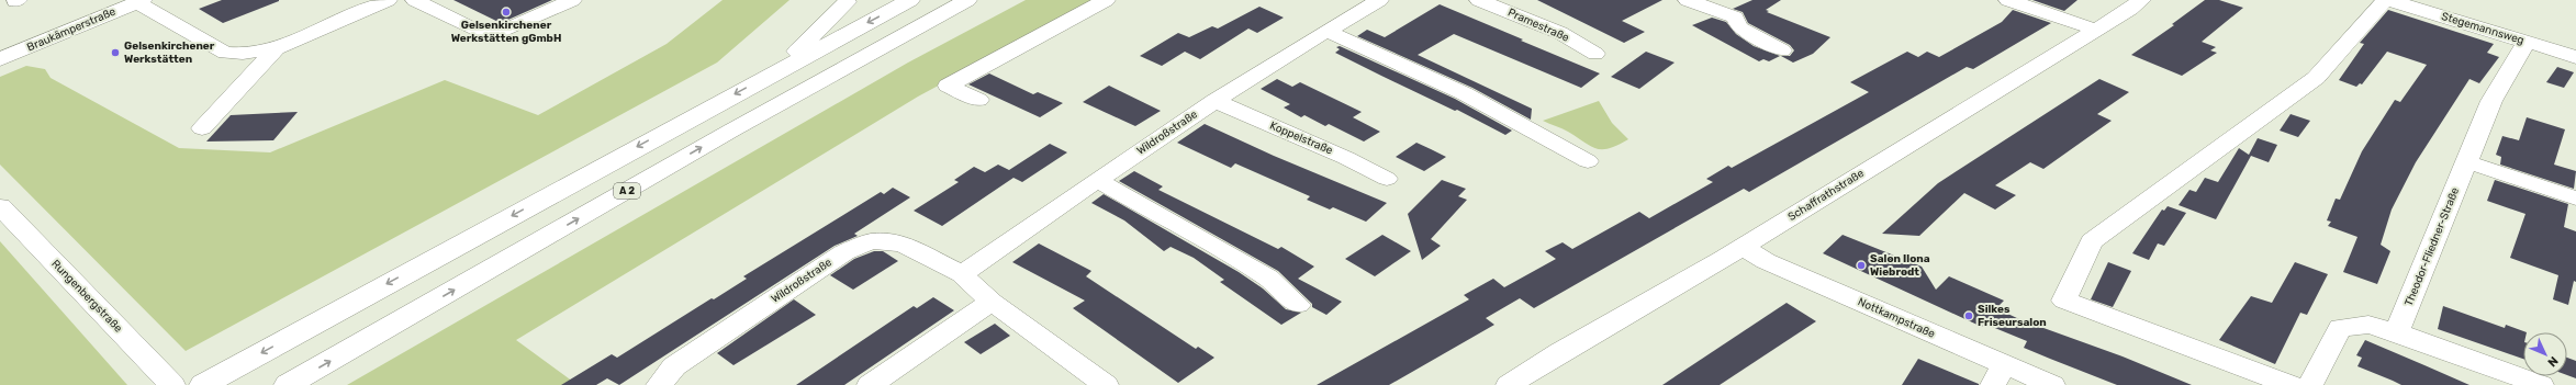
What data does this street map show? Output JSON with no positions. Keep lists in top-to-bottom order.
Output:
{
  "streets": {
    "highway": ["A 2"],
    "street": [
      "Pramestraße",
      "Stegemannsweg",
      "Braukämperstraße",
      "Wildroßstraße",
      "Koppelstraße",
      "Schaffrathstraße",
      "Theodor-Fliedner-Straße",
      "Rungenbergstraße",
      "Nottkampstraße"
    ]
  },
  "crossings": [
    ["Stegemannsweg", "Theodor-Fliedner-Straße"],
    ["Wildroßstraße", "Koppelstraße"],
    ["Schaffrathstraße", "Nottkampstraße"]
  ],
  "places": [
    "Gelsenkirchener Werkstätten gGmbH",
    "Gelsenkirchener Werkstätten",
    "Salon Ilona Wiebrodt",
    "Silkes Friseursalon"
  ],
  "north": "bottom right"
}
